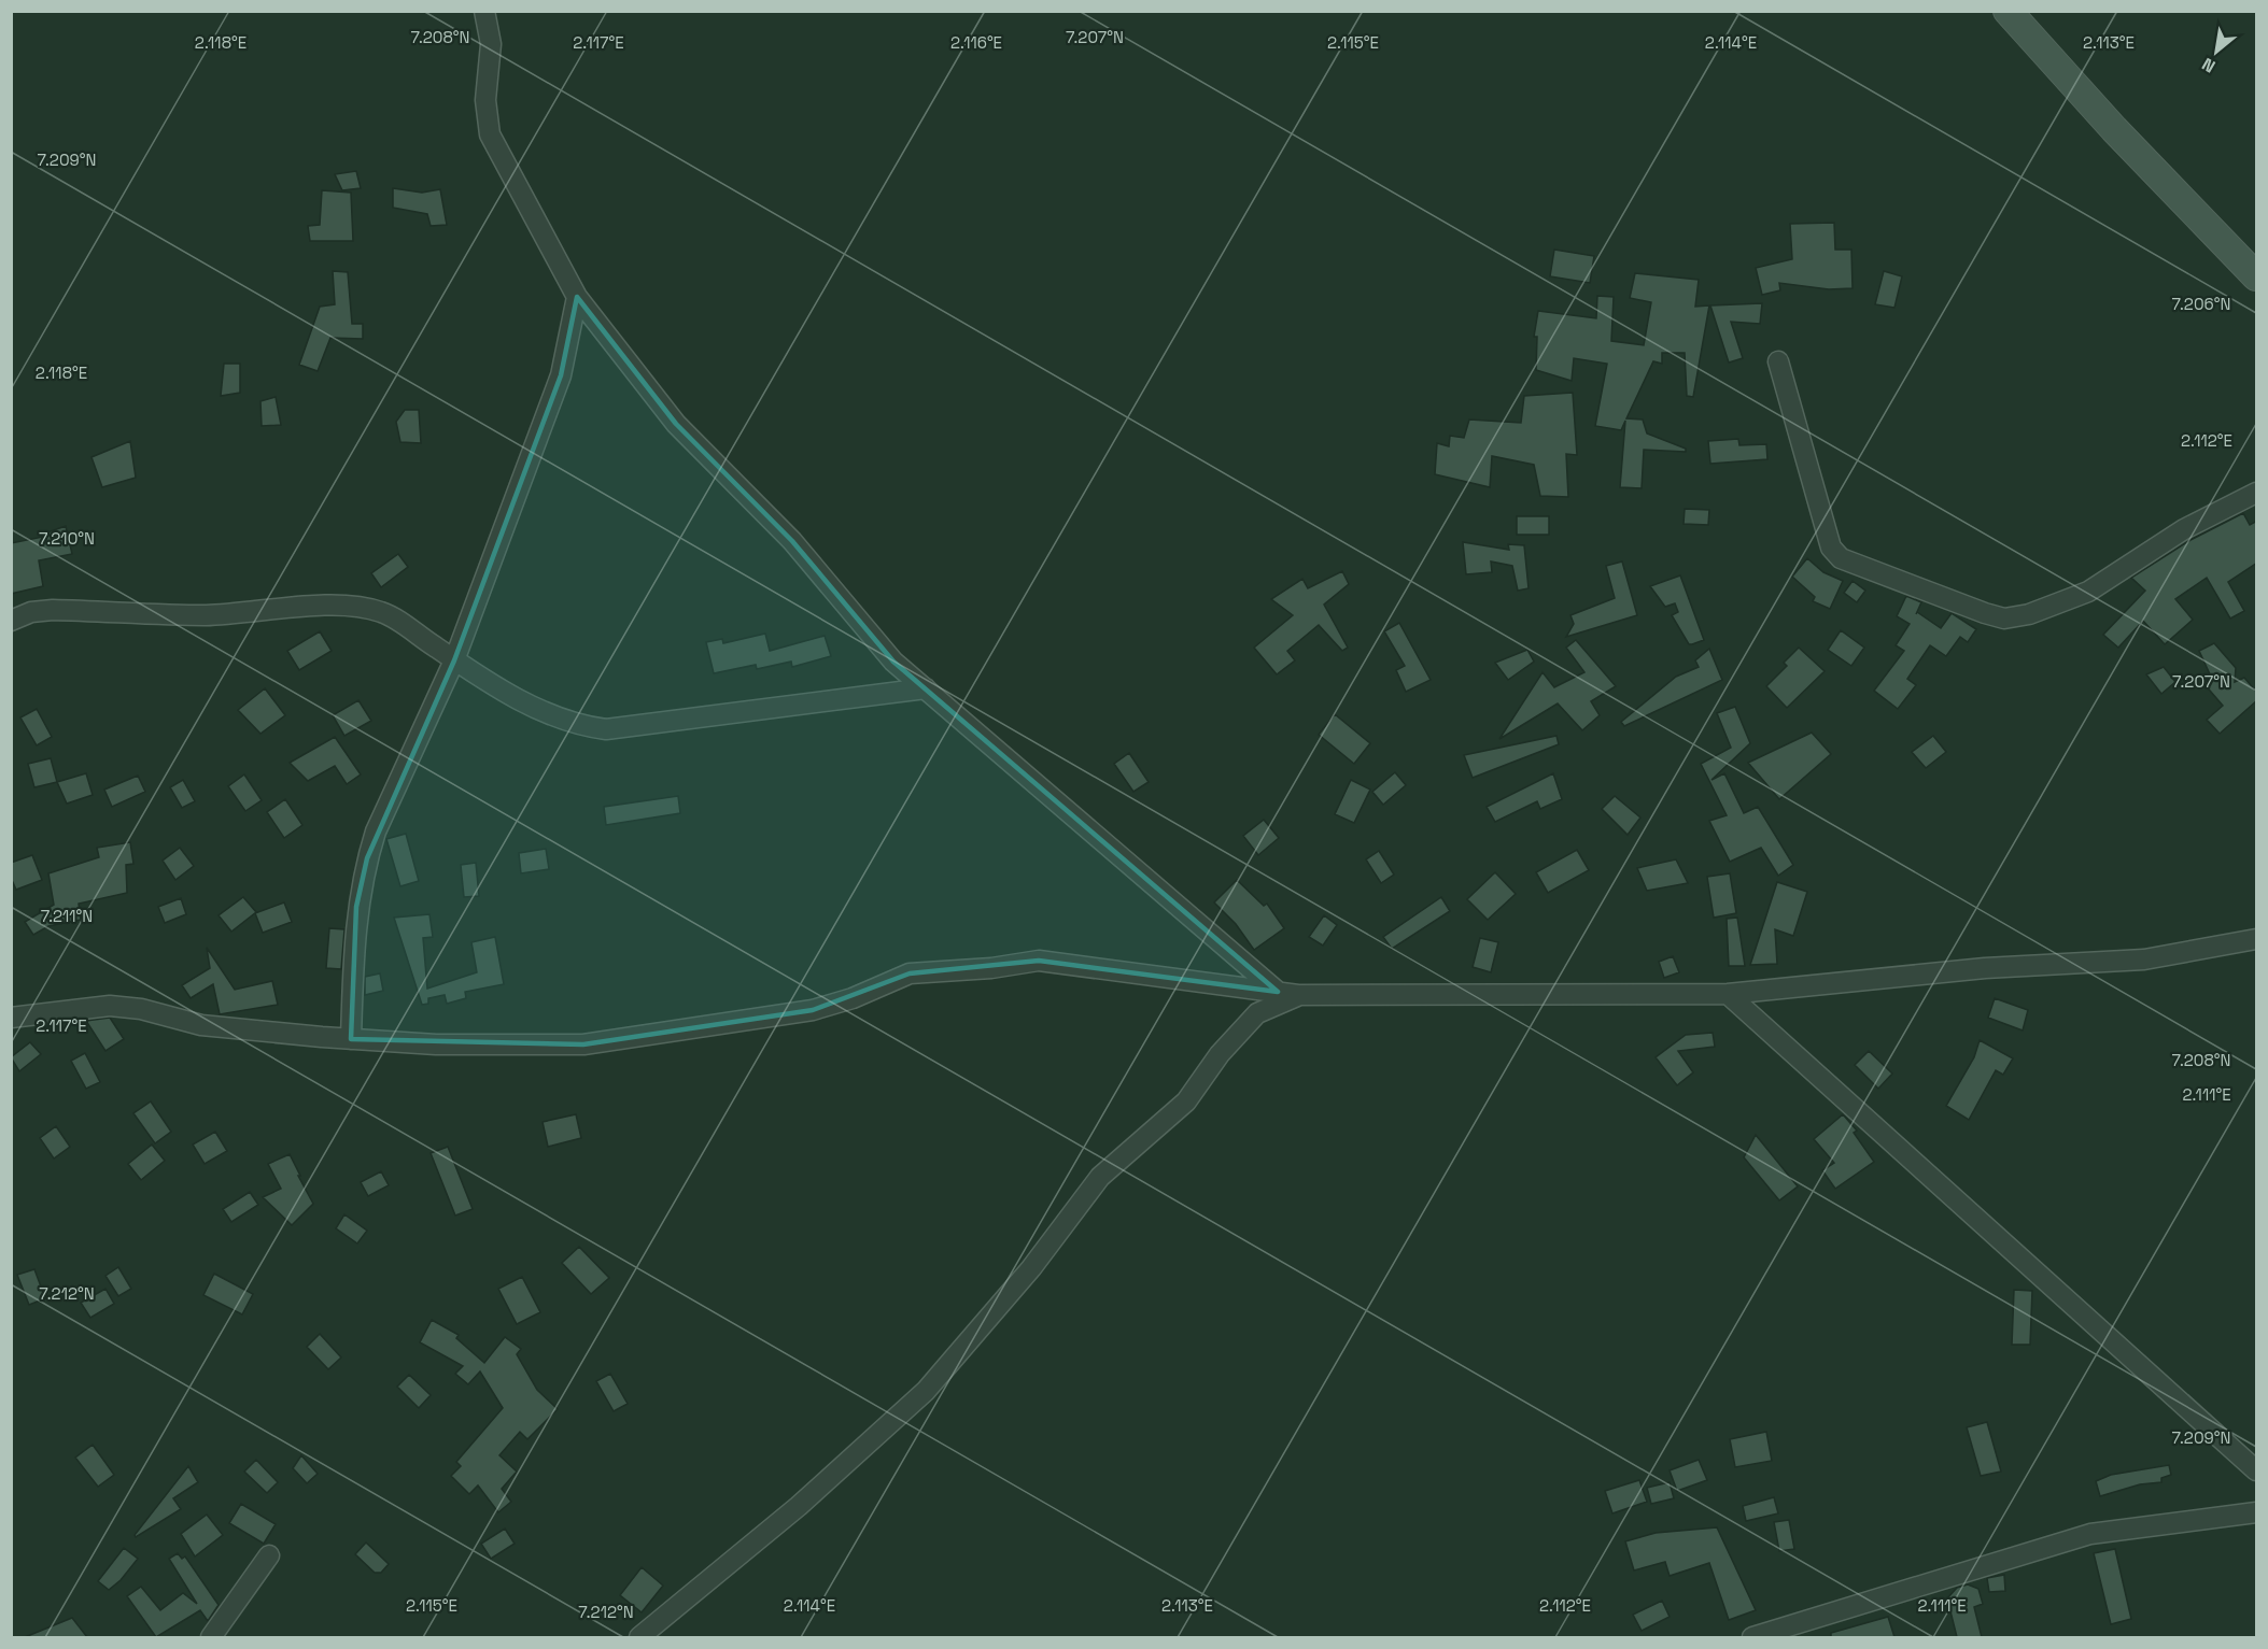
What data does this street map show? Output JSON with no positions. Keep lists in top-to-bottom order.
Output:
{
  "north": "bottom left",
  "coordinates": [
    "7.208°N",
    "7.207°N",
    "2.118°E",
    "2.116°E",
    "2.115°E",
    "2.113°E",
    "2.117°E",
    "2.114°E",
    "7.209°N",
    "7.206°N",
    "2.112°E",
    "7.210°N",
    "7.211°N",
    "2.111°E",
    "7.212°N"
  ]
}
